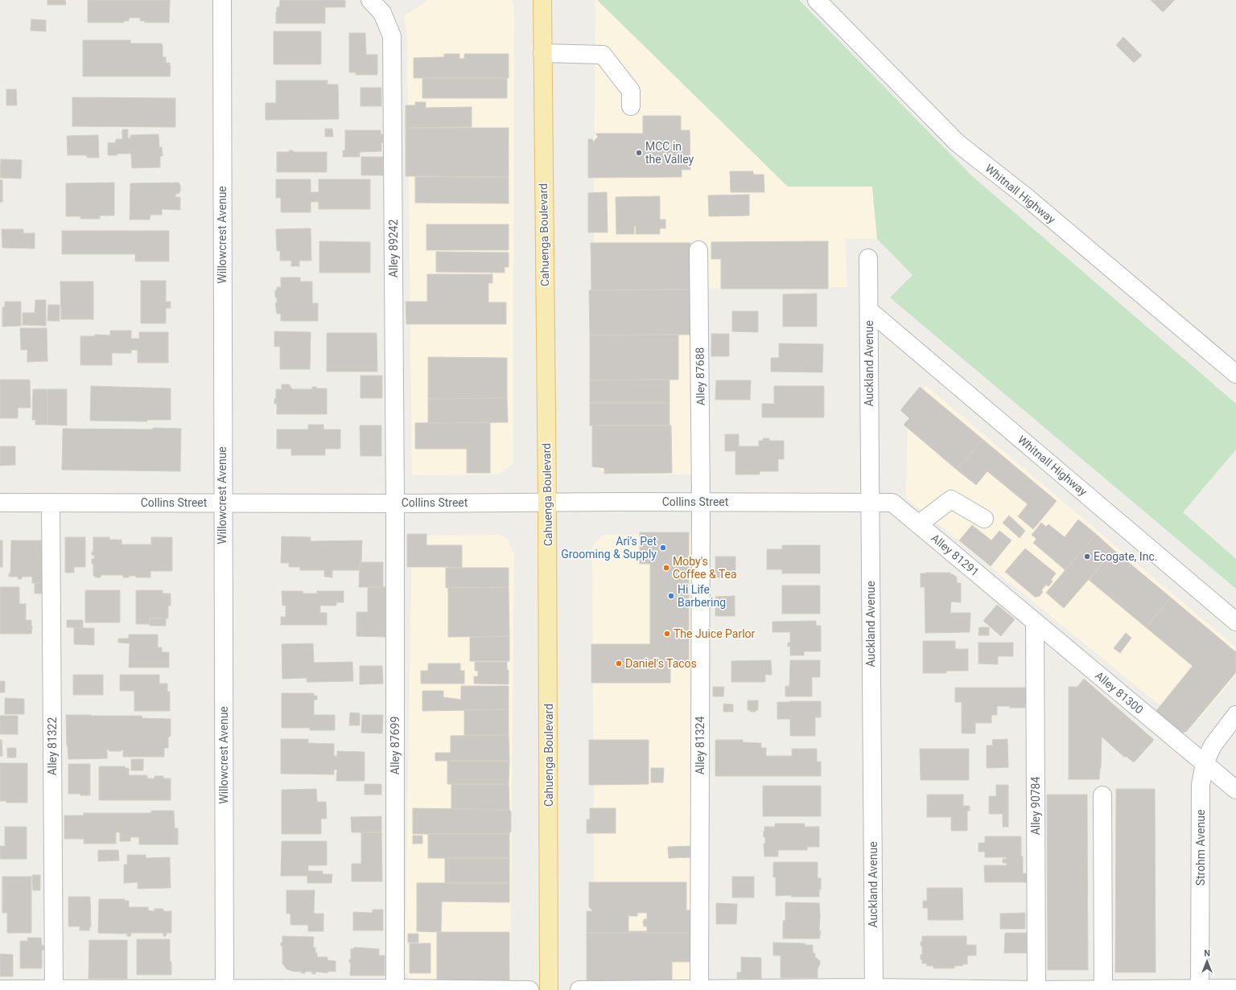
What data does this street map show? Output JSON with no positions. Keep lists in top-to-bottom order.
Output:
{
  "streets": {
    "main road": ["Cahuenga Boulevard"],
    "street": [
      "Whitnall Highway",
      "Willowcrest Avenue",
      "Alley 89242",
      "Auckland Avenue",
      "Alley 87688",
      "Collins Street",
      "Alley 81291",
      "Alley 81300",
      "Alley 87699",
      "Alley 81324",
      "Alley 81322",
      "Alley 90784",
      "Strohm Avenue"
    ]
  },
  "crossings": [
    ["Whitnall Highway", "Auckland Avenue"],
    ["Willowcrest Avenue", "Collins Street"],
    ["Cahuenga Boulevard", "Collins Street"],
    ["Alley 89242", "Collins Street"],
    ["Alley 89242", "Alley 87699"],
    ["Auckland Avenue", "Collins Street"],
    ["Auckland Avenue", "Alley 81291"],
    ["Alley 87688", "Collins Street"],
    ["Alley 87688", "Alley 81324"],
    ["Collins Street", "Alley 81291"],
    ["Collins Street", "Alley 87699"],
    ["Collins Street", "Alley 81324"],
    ["Collins Street", "Alley 81322"],
    ["Alley 81291", "Alley 81300"],
    ["Alley 81291", "Alley 90784"],
    ["Alley 81300", "Alley 90784"],
    ["Alley 81300", "Strohm Avenue"]
  ],
  "places": [
    "MCC in the Valley",
    "Ari's Pet Grooming & Supply",
    "Ecogate, Inc.",
    "Moby's Coffee & Tea",
    "Hi Life Barbering",
    "The Juice Parlor",
    "Daniel's Tacos"
  ],
  "north": "top"
}
